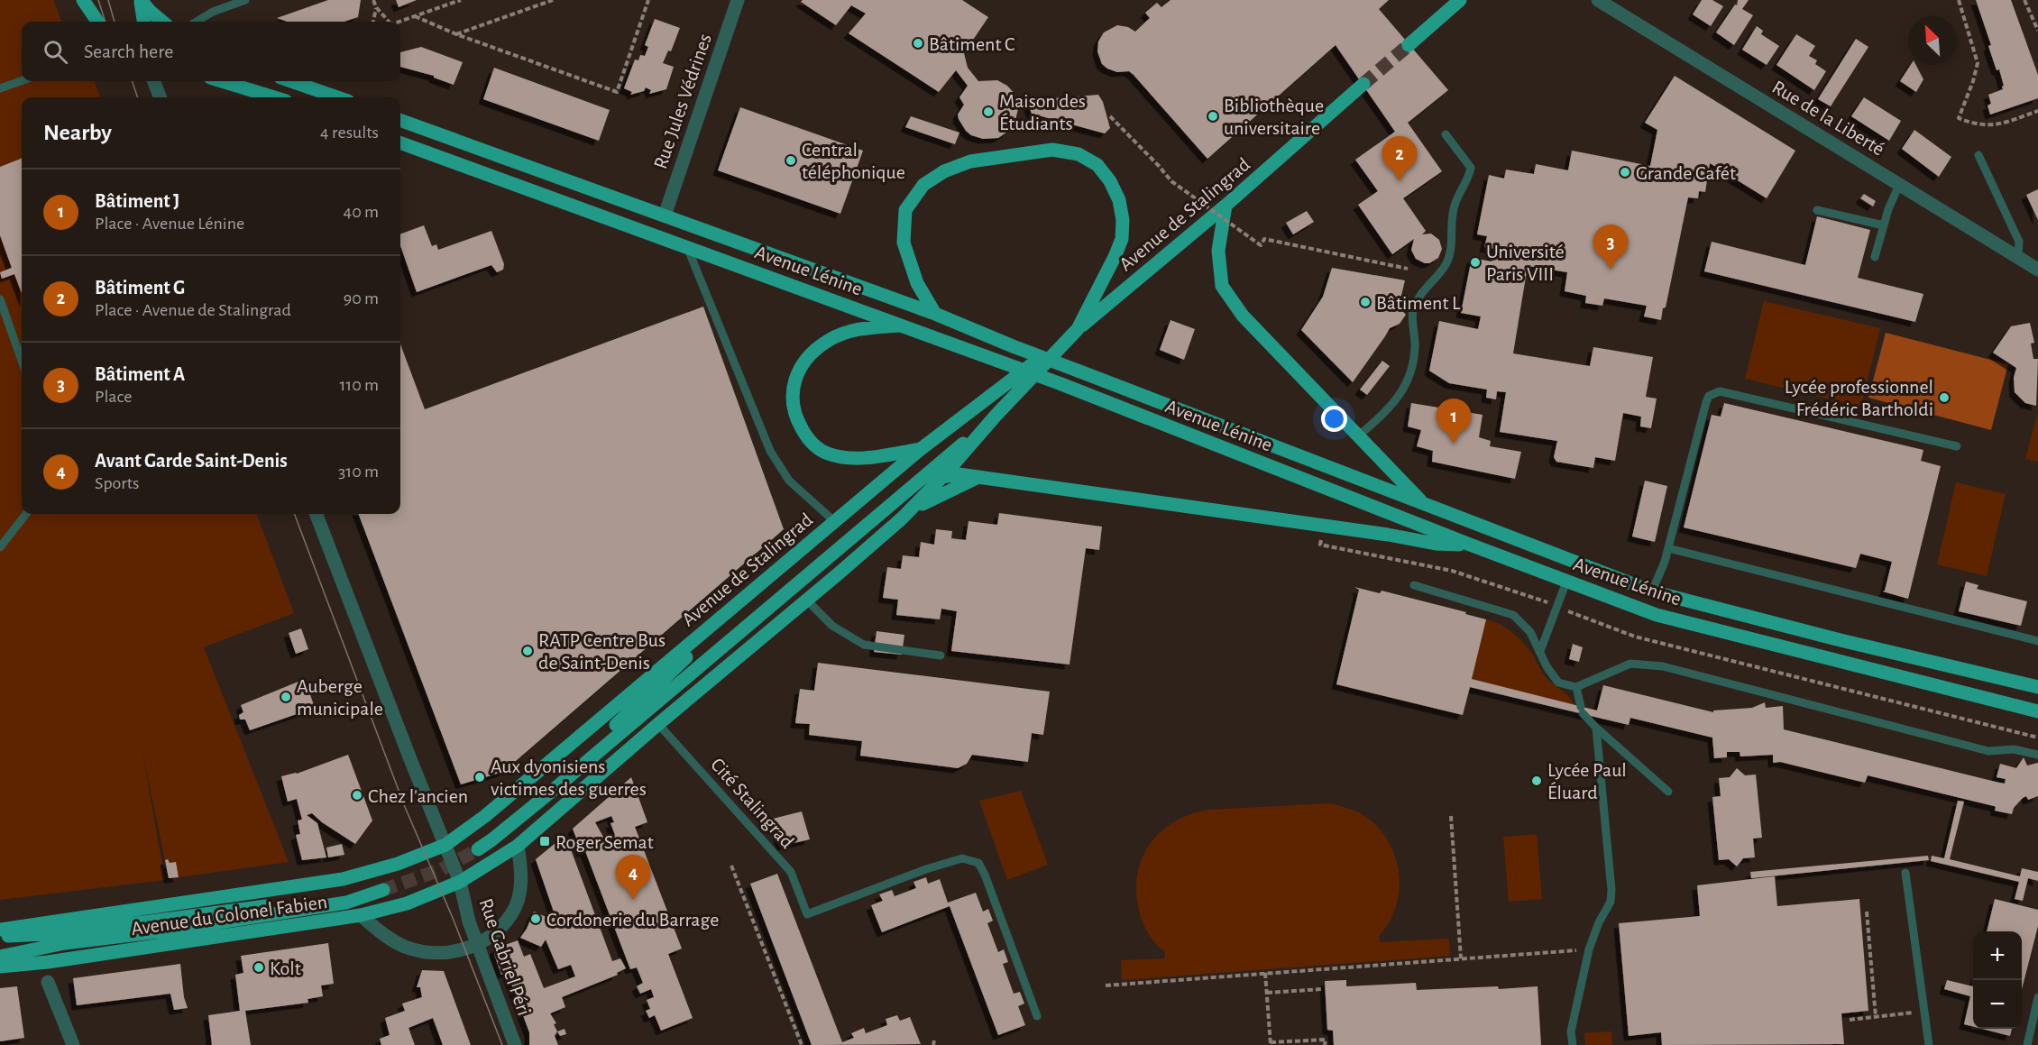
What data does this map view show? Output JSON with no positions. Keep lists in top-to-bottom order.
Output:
{
  "streets": {
    "main road": ["Avenue de Stalingrad", "Avenue Lénine", "Avenue du Colonel Fabien"],
    "street": ["Rue Jules Védrines", "Rue de la Liberté", "Rue Gabriel Péri"],
    "lane": ["Cité Stalingrad"]
  },
  "crossings": [
    ["Rue Jules Védrines", "Avenue Lénine"],
    ["Avenue de Stalingrad", "Cité Stalingrad"],
    ["Avenue de Stalingrad", "Avenue du Colonel Fabien"],
    ["Avenue de Stalingrad", "Rue Gabriel Péri"],
    ["Avenue du Colonel Fabien", "Rue Gabriel Péri"]
  ],
  "places": {
    "other": [
      "Bâtiment C",
      "Maison des Étudiants",
      "Bibliothèque universitaire",
      "Central téléphonique",
      "Grande Cafét",
      "Université Paris VIII",
      "Bâtiment L",
      "Lycée professionnel Frédéric Bartholdi",
      "RATP Centre Bus de Saint-Denis",
      "Auberge municipale",
      "Aux dyonisiens victimes des guerres",
      "Lycée Paul Éluard",
      "Chez l'ancien",
      "Cordonerie du Barrage",
      "Kolt"
    ],
    "transit": ["Roger Semat"]
  },
  "north": "top left",
  "page": {
    "search": "Search here",
    "heading": ["Nearby", "4 results"],
    "pins": [
      "2",
      "3",
      "1",
      "4"
    ],
    "list": [
      {
        "mark": "1",
        "name": "Bâtiment J",
        "note": "Place · Avenue Lénine",
        "value": "40 m"
      },
      {
        "mark": "2",
        "name": "Bâtiment G",
        "note": "Place · Avenue de Stalingrad",
        "value": "90 m"
      },
      {
        "mark": "3",
        "name": "Bâtiment A",
        "note": "Place",
        "value": "110 m"
      },
      {
        "mark": "4",
        "name": "Avant Garde Saint-Denis",
        "note": "Sports",
        "value": "310 m"
      }
    ],
    "map_buttons": ["+", "−"]
  }
}
